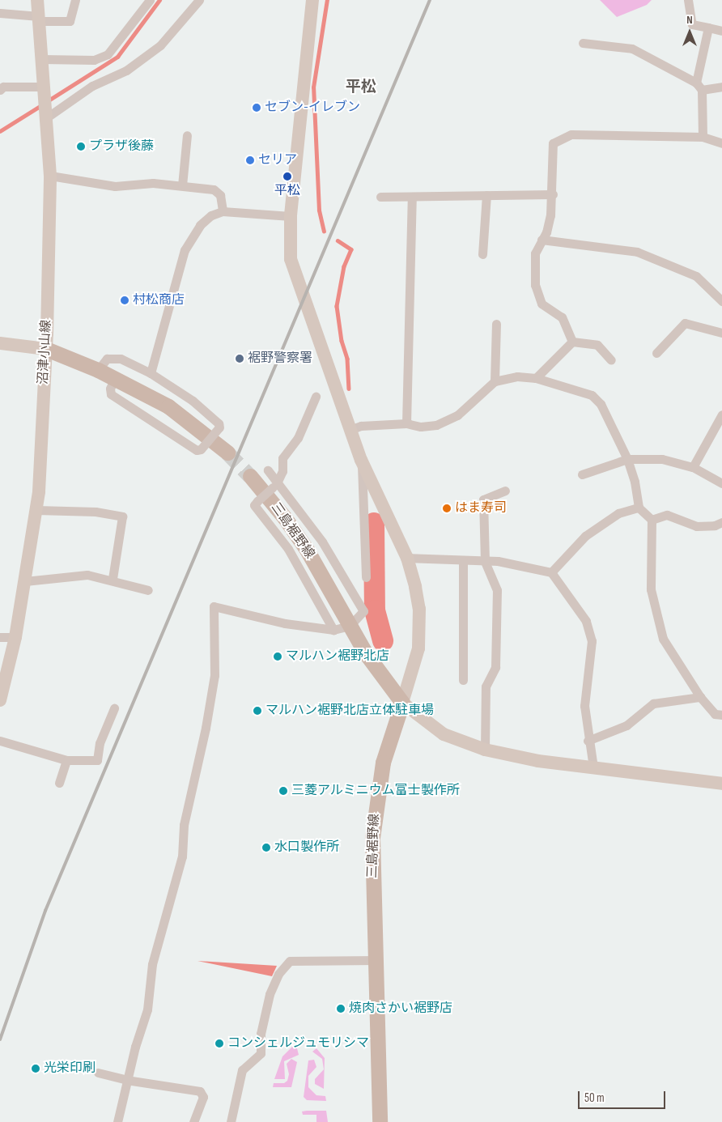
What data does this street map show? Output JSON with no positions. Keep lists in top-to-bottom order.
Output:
{
  "streets": {
    "main road": ["三島裾野線"],
    "street": ["沼津小山線"]
  },
  "districts": ["平松"],
  "places": [
    "セブン-イレブン",
    "プラザ後藤",
    "セリア",
    "平松",
    "村松商店",
    "裾野警察署",
    "はま寿司",
    "マルハン裾野北店",
    "マルハン裾野北店立体駐車場",
    "三菱アルミニウム富士製作所",
    "水口製作所",
    "焼肉さかい裾野店",
    "コンシェルジュモリシマ",
    "光栄印刷"
  ],
  "scale_bar": "50 m",
  "north": "top"
}
